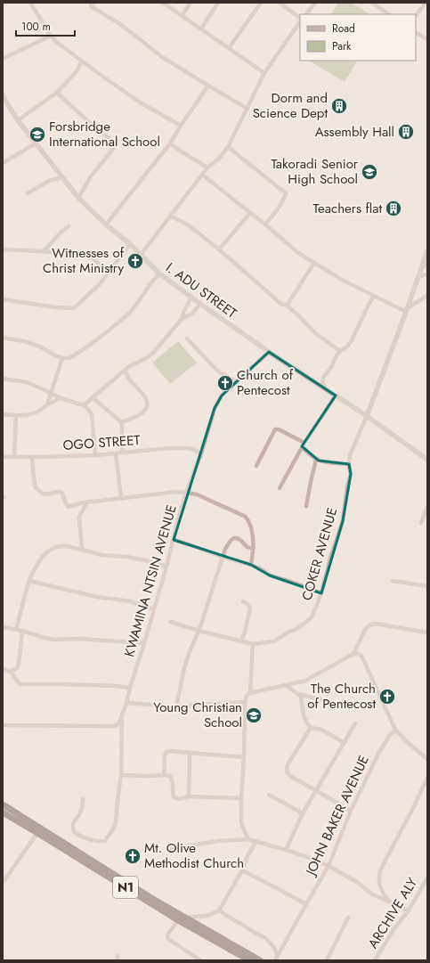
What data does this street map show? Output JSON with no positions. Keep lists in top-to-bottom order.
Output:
{
  "streets": {
    "highway": ["N1"],
    "street": [
      "I. ADU STREET",
      "OGO STREET",
      "COKER AVENUE",
      "KWAMINA NTSIN AVENUE",
      "JOHN BAKER AVENUE",
      "ARCHIVE ALY"
    ]
  },
  "crossings": [
    ["I. ADU STREET", "COKER AVENUE"],
    ["I. ADU STREET", "KWAMINA NTSIN AVENUE"],
    ["OGO STREET", "KWAMINA NTSIN AVENUE"]
  ],
  "places": {
    "building": ["Dorm and Science Dept", "Assembly Hall", "Teachers flat"],
    "school or university": ["Forsbridge International School", "Takoradi Senior High School", "Young Christian School"],
    "church": [
      "Witnesses of Christ Ministry",
      "Church of Pentecost",
      "The Church of Pentecost",
      "Mt. Olive Methodist Church"
    ]
  },
  "legend": ["Road", "Park"],
  "scale_bar": "100 m"
}
